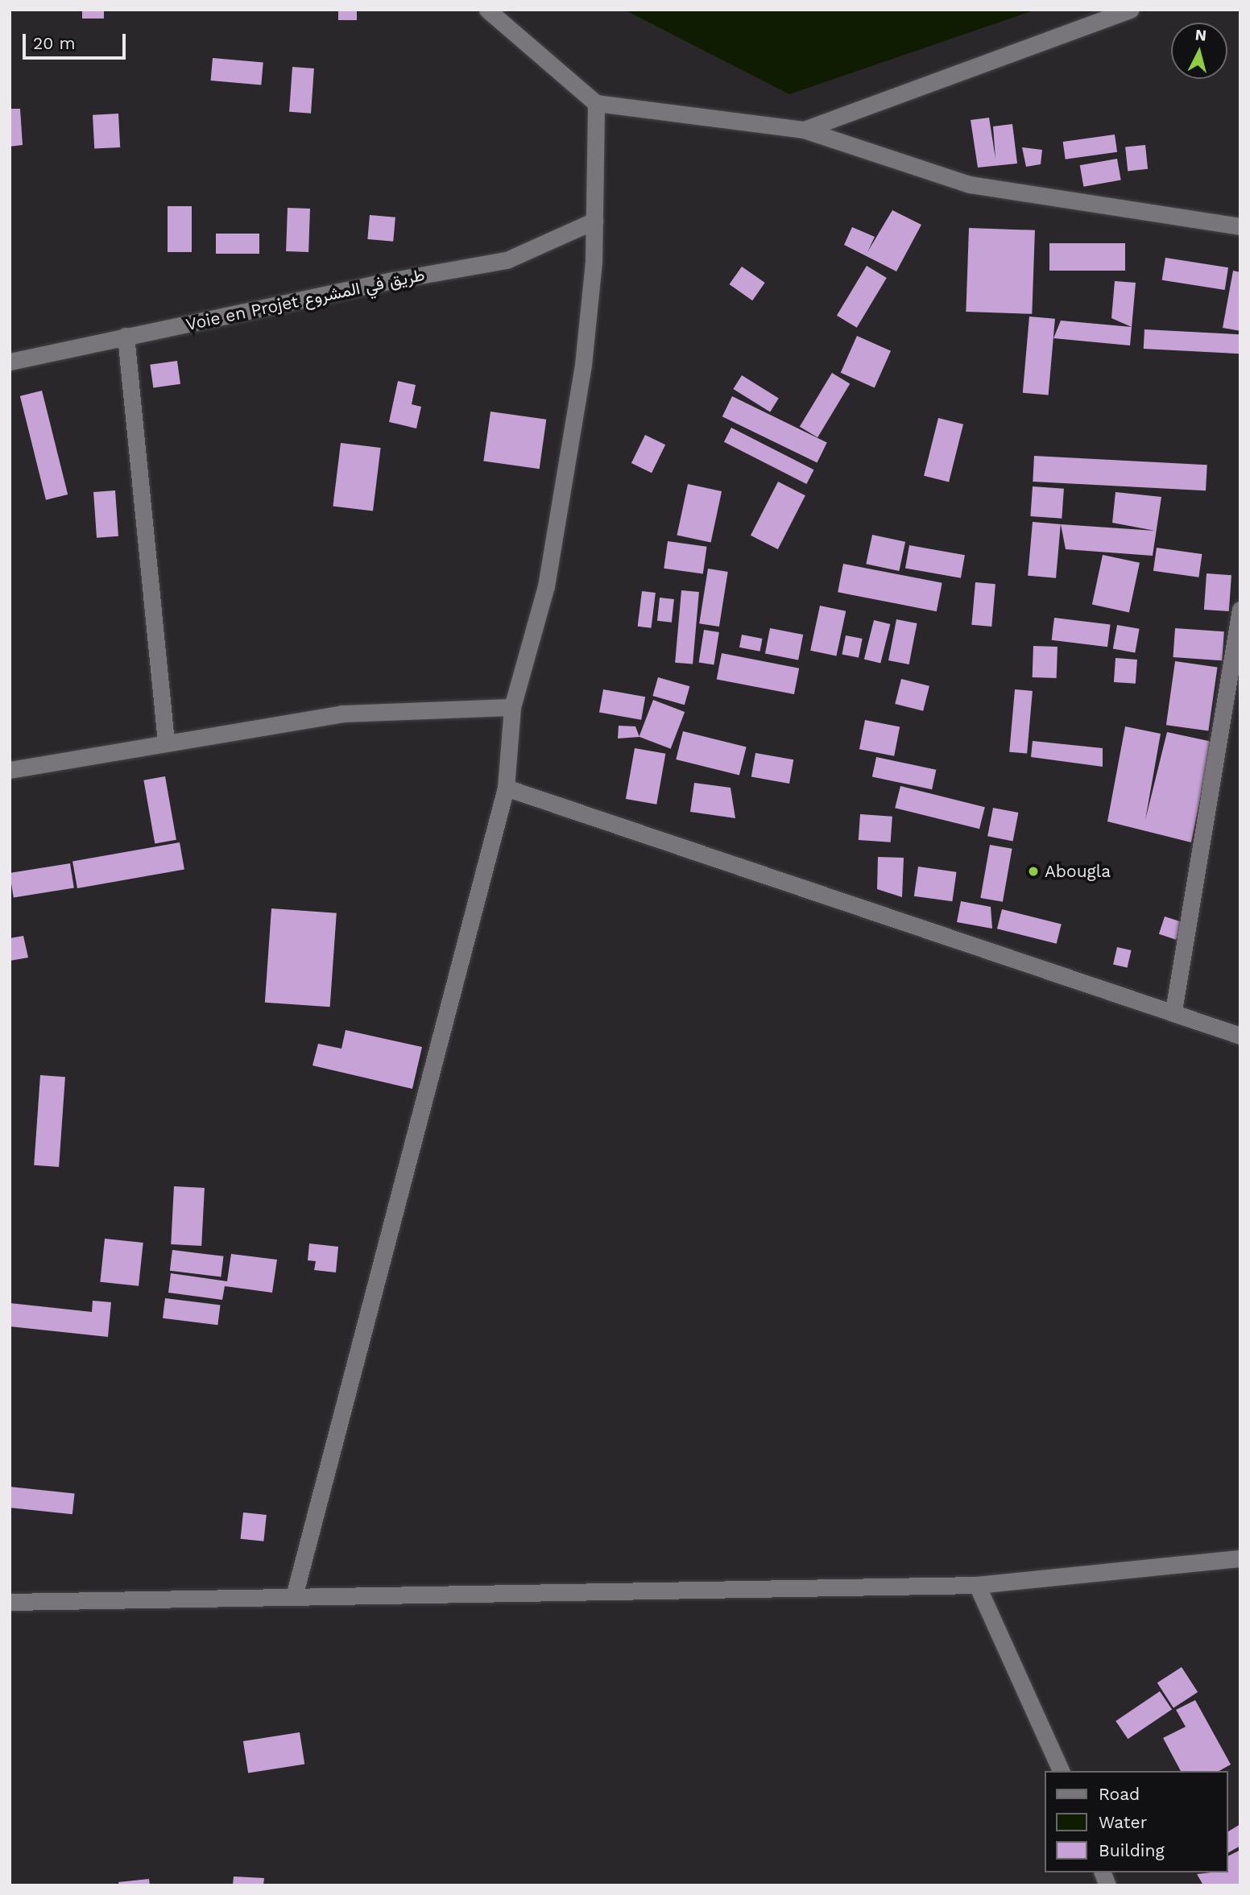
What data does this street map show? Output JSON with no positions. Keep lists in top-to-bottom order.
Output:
{
  "streets": {
    "street": ["Voie en Projet طريق في المشروع"]
  },
  "places": ["Abougla"],
  "legend": ["Road", "Water", "Building"],
  "scale_bar": "20 m",
  "north": "top"
}
